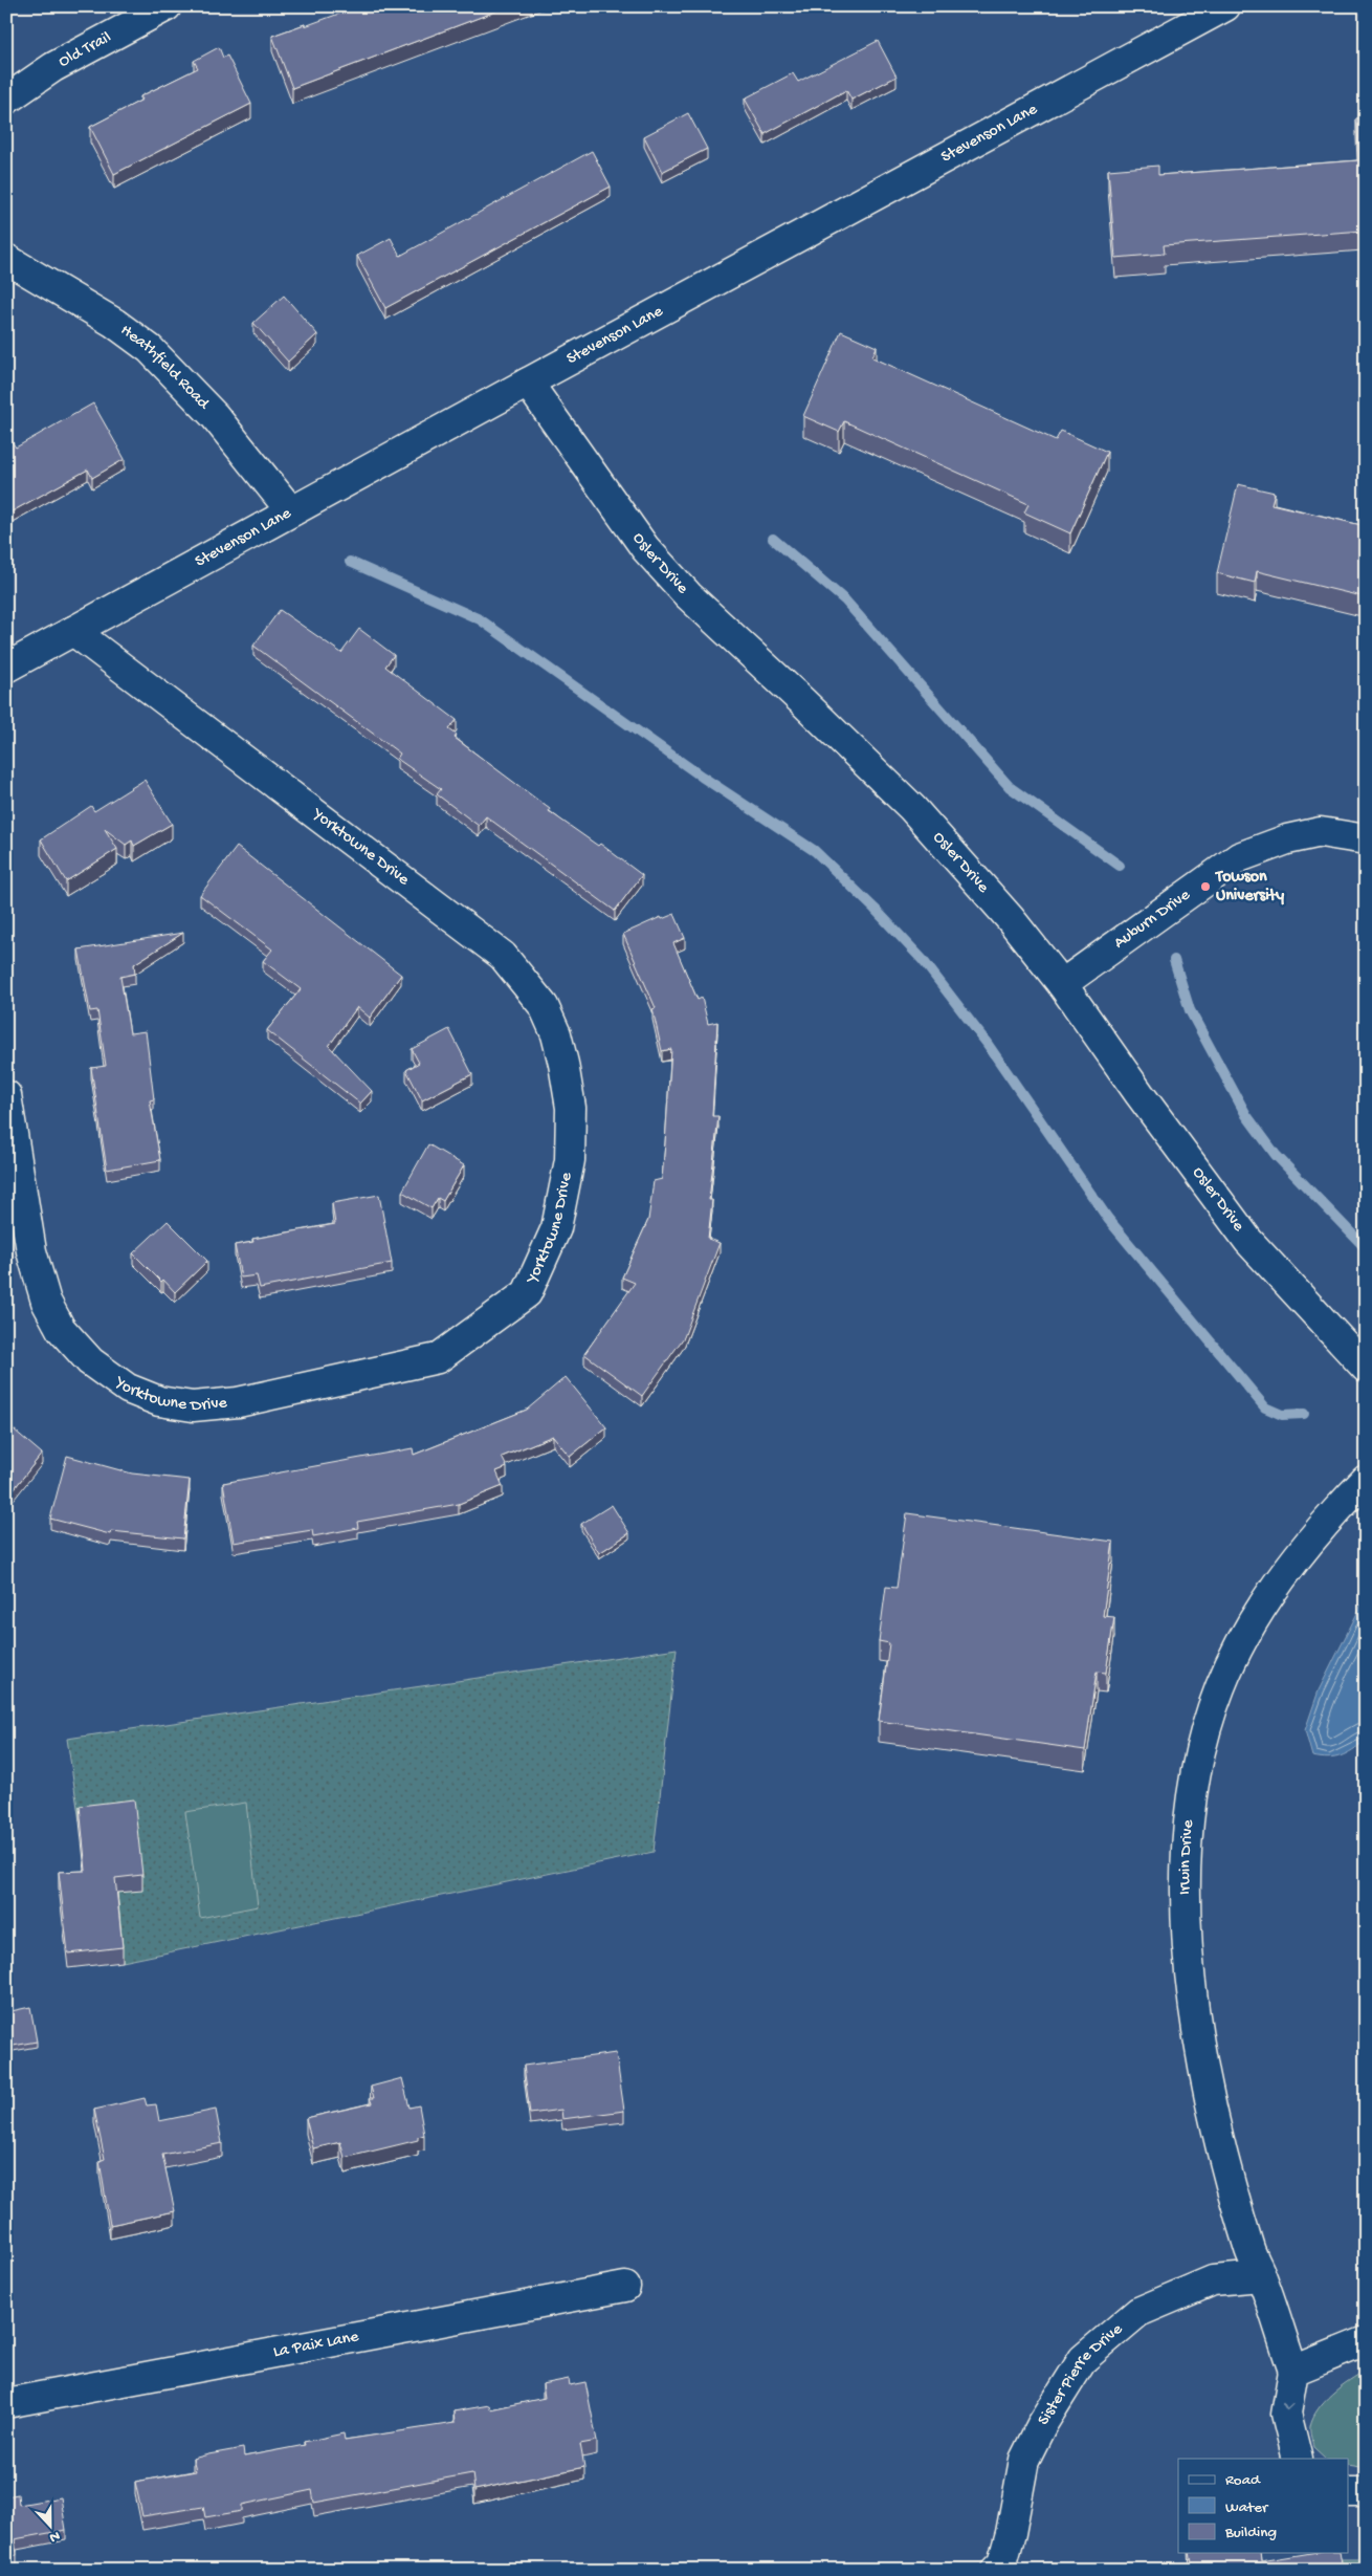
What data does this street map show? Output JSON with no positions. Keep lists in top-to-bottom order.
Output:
{
  "streets": {
    "street": [
      "Old Trail",
      "Stevenson Lane",
      "Heathfield Road",
      "Osler Drive",
      "Yorktowne Drive",
      "Auburn Drive",
      "Irwin Drive",
      "La Paix Lane",
      "Sister Pierre Drive"
    ]
  },
  "crossings": [
    ["Stevenson Lane", "Heathfield Road"],
    ["Stevenson Lane", "Osler Drive"],
    ["Stevenson Lane", "Yorktowne Drive"],
    ["Osler Drive", "Auburn Drive"],
    ["Irwin Drive", "Sister Pierre Drive"]
  ],
  "places": ["Towson University"],
  "legend": ["Road", "Water", "Building"],
  "north": "bottom"
}
